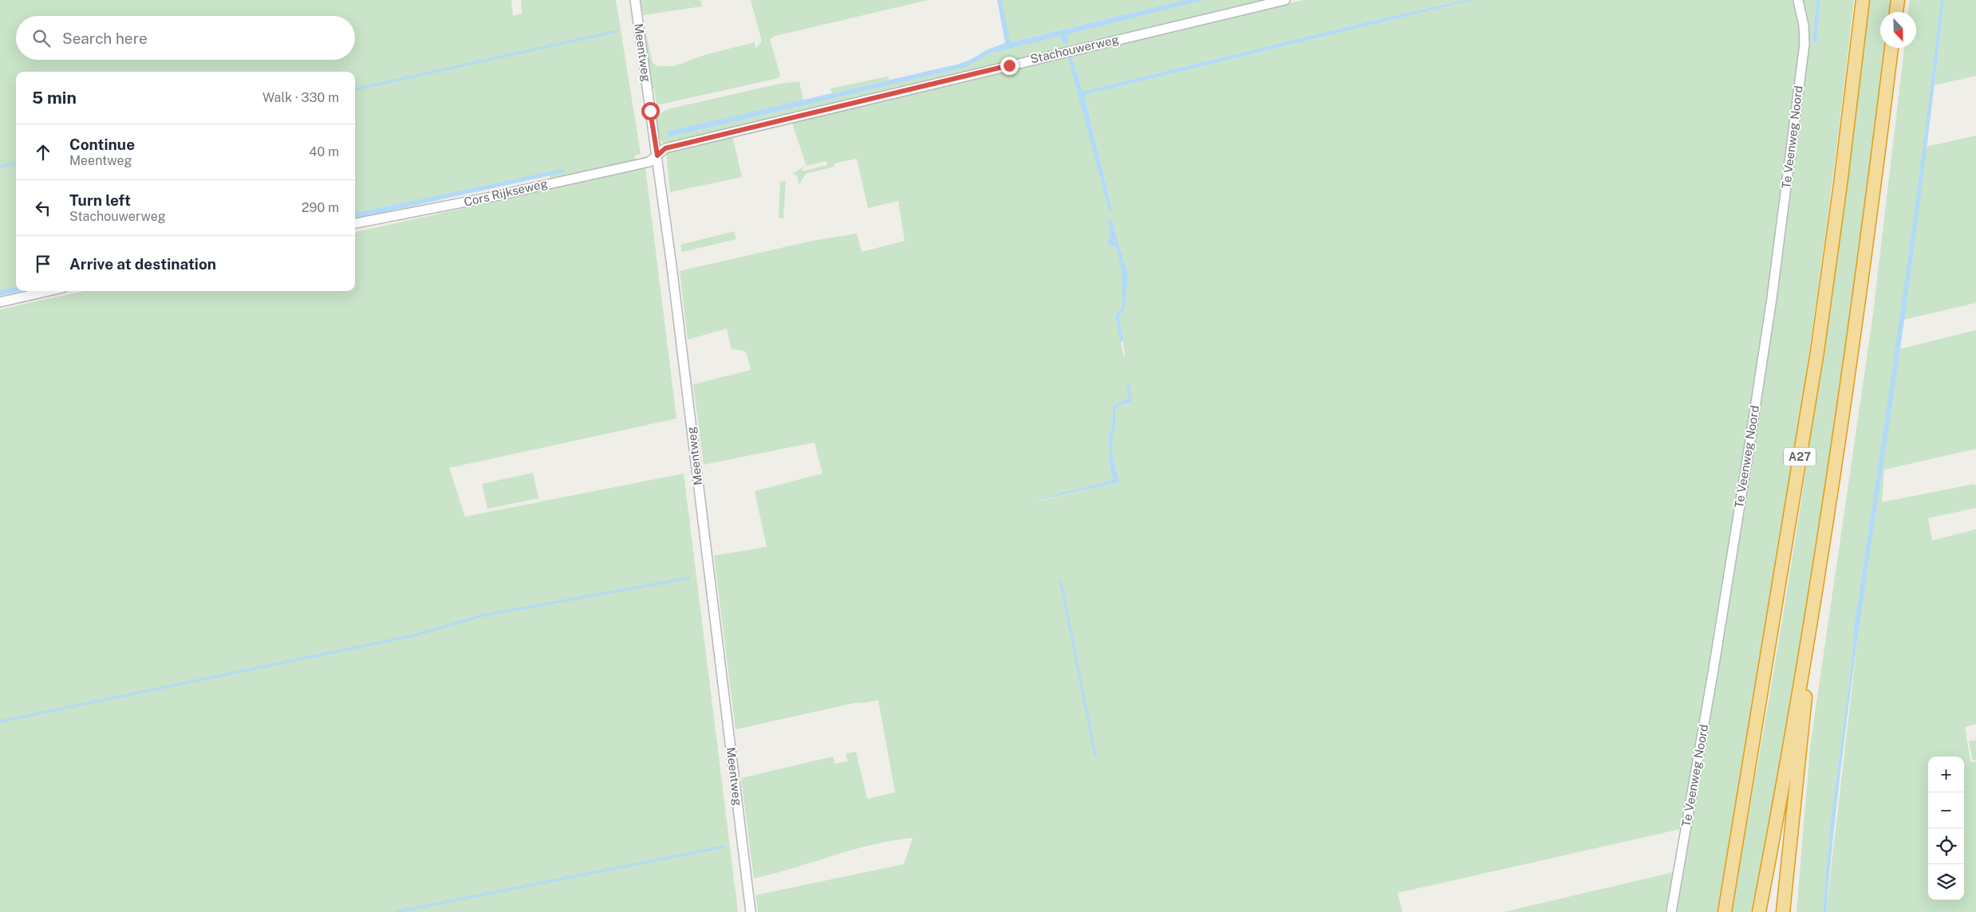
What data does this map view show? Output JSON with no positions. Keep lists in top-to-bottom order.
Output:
{
  "streets": {
    "highway": ["A27"],
    "street": [
      "Stachouwerweg",
      "Meentweg",
      "Te Veenweg Noord",
      "Cors Rijkseweg"
    ]
  },
  "crossings": [
    ["Stachouwerweg", "Meentweg"],
    ["Stachouwerweg", "Cors Rijkseweg"],
    ["Meentweg", "Cors Rijkseweg"]
  ],
  "north": "bottom",
  "page": {
    "search": "Search here",
    "heading": ["5 min", "Walk · 330 m"],
    "list": [
      ["Continue", "Meentweg", "40 m"],
      ["Turn left", "Stachouwerweg", "290 m"],
      "Arrive at destination"
    ],
    "map_buttons": ["+", "−"]
  }
}
